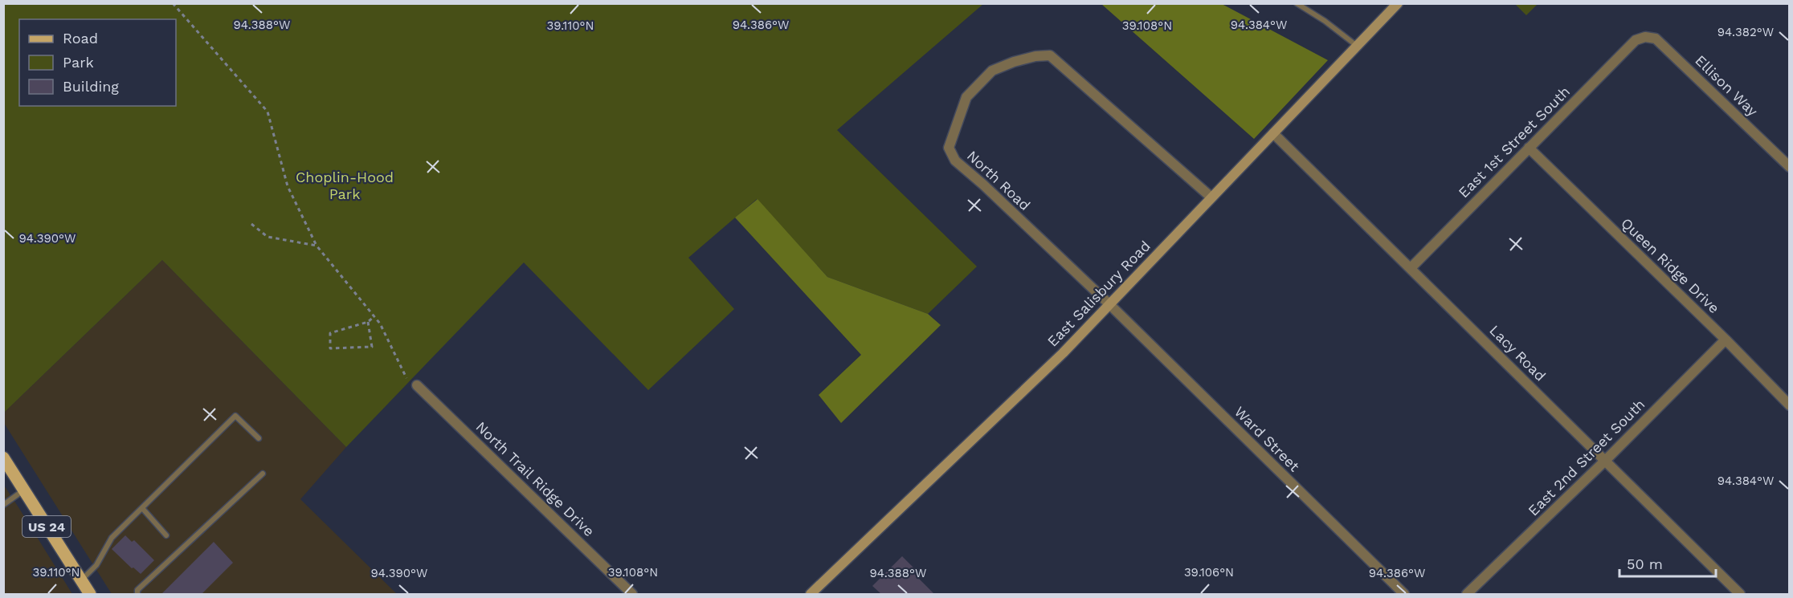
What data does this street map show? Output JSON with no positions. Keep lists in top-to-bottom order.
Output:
{
  "streets": {
    "main road": ["East Salisbury Road", "US 24"],
    "street": [
      "Ellison Way",
      "East 1st Street South",
      "North Road",
      "Queen Ridge Drive",
      "Lacy Road",
      "Ward Street",
      "East 2nd Street South",
      "North Trail Ridge Drive"
    ]
  },
  "crossings": [
    ["Ellison Way", "East 1st Street South"],
    ["East 1st Street South", "Queen Ridge Drive"],
    ["East 1st Street South", "Lacy Road"],
    ["North Road", "East Salisbury Road"],
    ["North Road", "Ward Street"],
    ["Queen Ridge Drive", "East 2nd Street South"],
    ["East Salisbury Road", "Lacy Road"],
    ["East Salisbury Road", "Ward Street"],
    ["Lacy Road", "East 2nd Street South"]
  ],
  "parks": ["Choplin-Hood Park"],
  "legend": ["Road", "Park", "Building"],
  "scale_bar": "50 m",
  "coordinates": [
    "94.388°W",
    "94.386°W",
    "94.384°W",
    "39.110°N",
    "39.108°N",
    "94.382°W",
    "94.390°W",
    "39.106°N"
  ]
}
